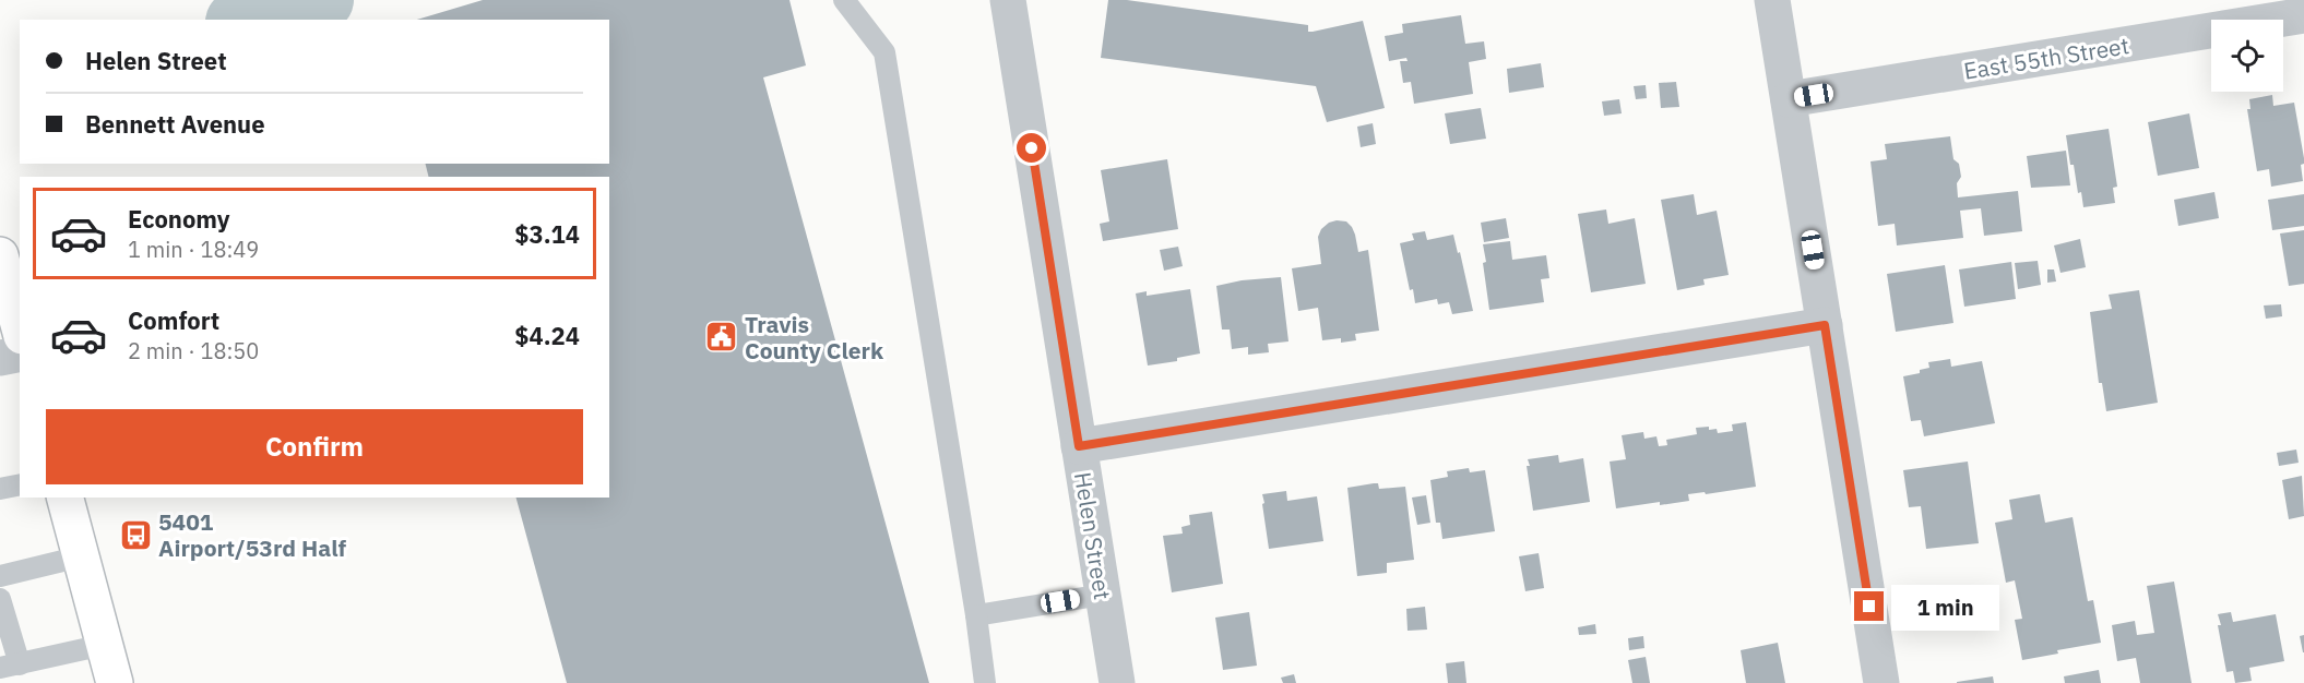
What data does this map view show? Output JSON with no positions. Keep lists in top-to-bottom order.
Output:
{
  "streets": {
    "street": ["East 55th Street", "Helen Street"]
  },
  "places": {
    "public building": ["Travis County Clerk"],
    "bus stop": ["5401 Airport/53rd Half"]
  },
  "page": {
    "banner": ["Helen Street", "Bennett Avenue"],
    "list": [
      {
        "name": "Economy",
        "note": "1 min · 18:49",
        "value": "$3.14"
      },
      {
        "name": "Comfort",
        "note": "2 min · 18:50",
        "value": "$4.24"
      }
    ],
    "buttons": "Confirm",
    "bubble": "1 min"
  }
}
